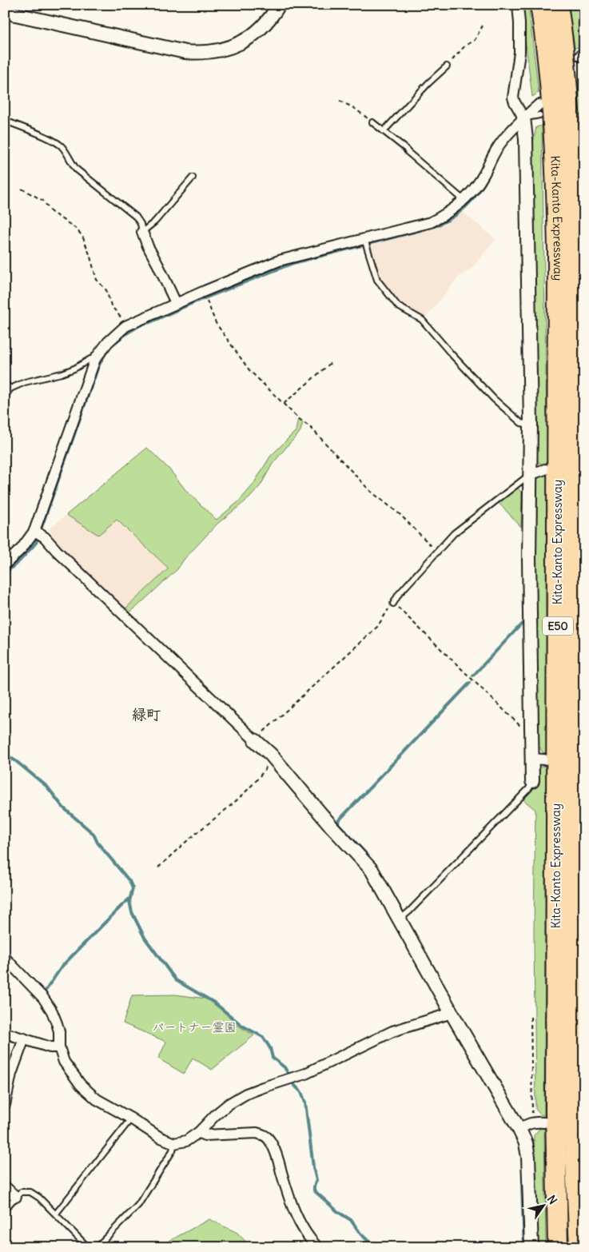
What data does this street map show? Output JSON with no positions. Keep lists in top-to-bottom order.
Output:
{
  "streets": {
    "highway": ["Kita-Kanto Expressway", "E50"]
  },
  "districts": ["緑町"],
  "parks": ["パートナー霊園"],
  "north": "top right"
}
